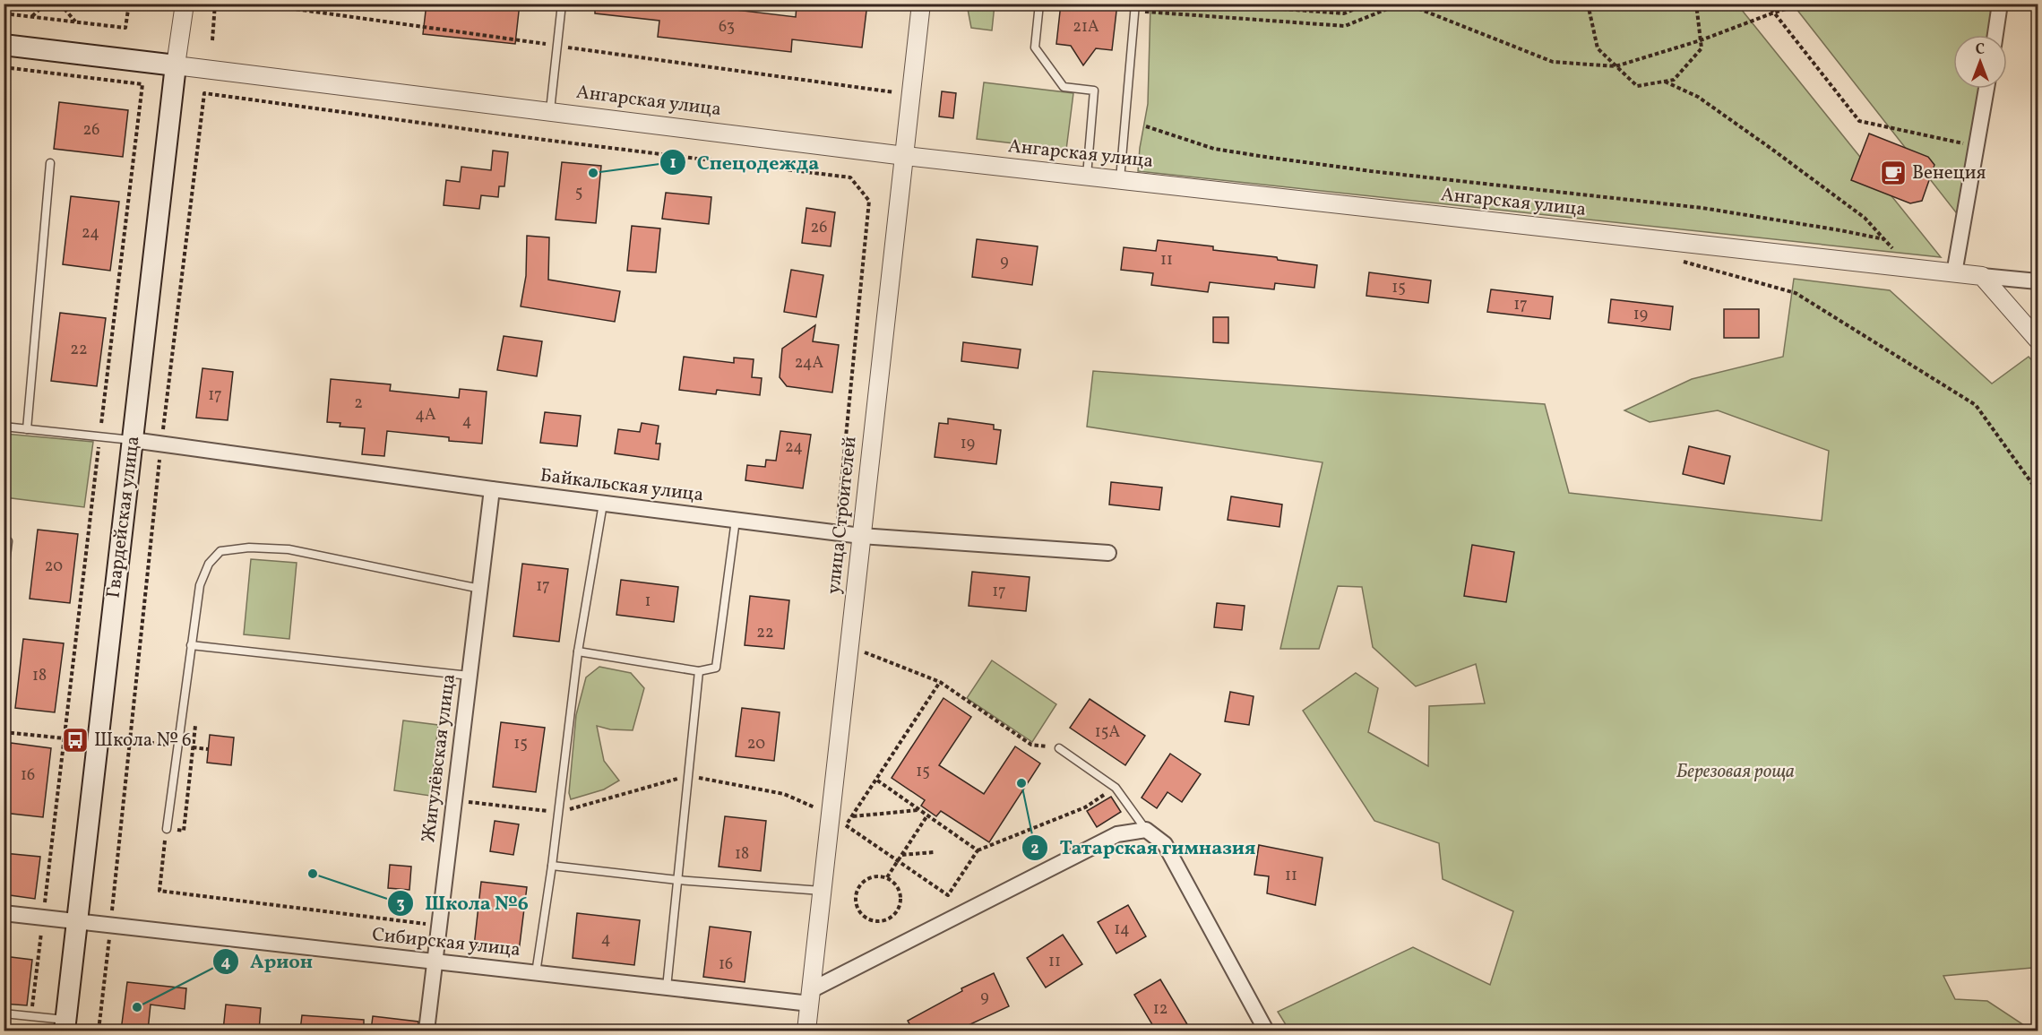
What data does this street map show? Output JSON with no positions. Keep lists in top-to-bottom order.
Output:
{
  "streets": {
    "main road": ["Гвардейская улица"],
    "street": [
      "Ангарская улица",
      "Байкальская улица",
      "улица Строителей",
      "Жигулёвская улица",
      "Сибирская улица"
    ]
  },
  "crossings": [
    ["Ангарская улица", "улица Строителей"],
    ["Ангарская улица", "Гвардейская улица"],
    ["Байкальская улица", "улица Строителей"],
    ["Байкальская улица", "Гвардейская улица"],
    ["Байкальская улица", "Жигулёвская улица"],
    ["улица Строителей", "Сибирская улица"],
    ["Гвардейская улица", "Сибирская улица"],
    ["Жигулёвская улица", "Сибирская улица"]
  ],
  "parks": ["Березовая роща"],
  "places": {
    "other": [
      "Спецодежда",
      "Татарская гимназия",
      "Школа №6",
      "Арион"
    ],
    "cafe": ["Венеция"],
    "bus stop": ["Школа № 6"]
  },
  "house_numbers": [
    "63",
    "21А",
    "26",
    "5",
    "26",
    "24",
    "11",
    "9",
    "15",
    "17",
    "19",
    "22",
    "24А",
    "17",
    "2",
    "4А",
    "4",
    "19",
    "24",
    "20",
    "17",
    "17",
    "1",
    "22",
    "18",
    "15А",
    "15",
    "20",
    "15",
    "16",
    "18",
    "11",
    "14",
    "4",
    "11",
    "16",
    "9",
    "12"
  ],
  "north": "top"
}
